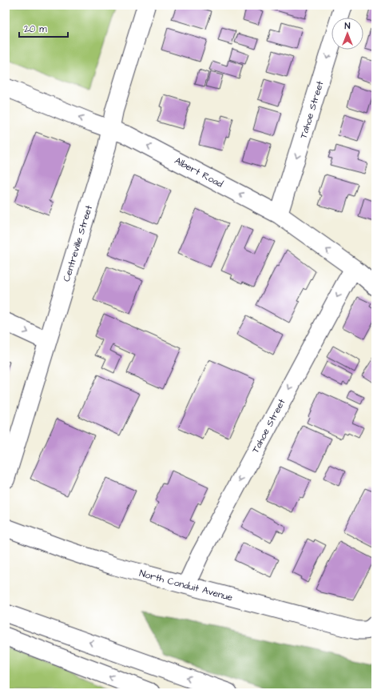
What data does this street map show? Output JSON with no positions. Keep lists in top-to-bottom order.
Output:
{
  "streets": {
    "main road": [
      "Tahoe Street",
      "Albert Road",
      "Centreville Street",
      "North Conduit Avenue"
    ]
  },
  "crossings": [
    ["Tahoe Street", "Albert Road"],
    ["Tahoe Street", "North Conduit Avenue"],
    ["Albert Road", "Centreville Street"]
  ],
  "one_way": ["Tahoe Street", "Albert Road"],
  "scale_bar": "20 m",
  "north": "top"
}
